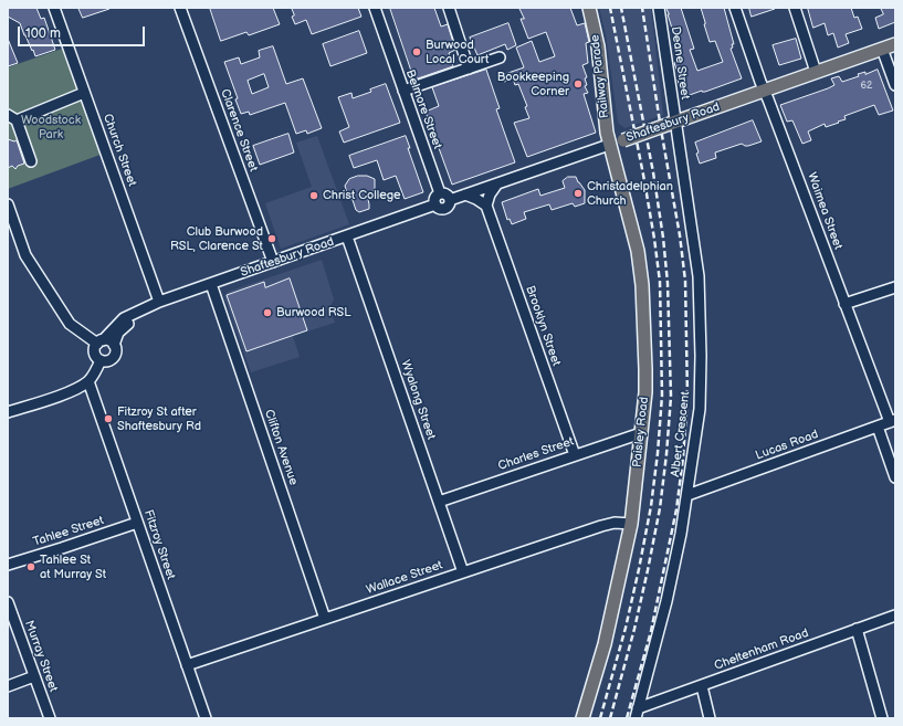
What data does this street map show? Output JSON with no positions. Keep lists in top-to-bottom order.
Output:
{
  "streets": {
    "main road": ["Railway Parade", "Shaftesbury Road", "Paisley Road"],
    "street": [
      "Deane Street",
      "Belmore Street",
      "Clarence Street",
      "Church Street",
      "Waimea Street",
      "Brooklyn Street",
      "Wyalong Street",
      "Albert Crescent",
      "Lucas Road",
      "Clifton Avenue",
      "Charles Street",
      "Tahlee Street",
      "Fitzroy Street",
      "Wallace Street",
      "Cheltenham Road",
      "Murray Street"
    ]
  },
  "crossings": [
    ["Deane Street", "Shaftesbury Road"],
    ["Deane Street", "Albert Crescent"],
    ["Railway Parade", "Shaftesbury Road"],
    ["Railway Parade", "Paisley Road"],
    ["Belmore Street", "Shaftesbury Road"],
    ["Shaftesbury Road", "Clarence Street"],
    ["Shaftesbury Road", "Church Street"],
    ["Shaftesbury Road", "Waimea Street"],
    ["Shaftesbury Road", "Wyalong Street"],
    ["Shaftesbury Road", "Paisley Road"],
    ["Shaftesbury Road", "Albert Crescent"],
    ["Shaftesbury Road", "Clifton Avenue"],
    ["Waimea Street", "Lucas Road"],
    ["Brooklyn Street", "Charles Street"],
    ["Wyalong Street", "Charles Street"],
    ["Wyalong Street", "Wallace Street"],
    ["Paisley Road", "Charles Street"],
    ["Paisley Road", "Wallace Street"],
    ["Albert Crescent", "Lucas Road"],
    ["Albert Crescent", "Cheltenham Road"],
    ["Clifton Avenue", "Wallace Street"],
    ["Tahlee Street", "Fitzroy Street"],
    ["Fitzroy Street", "Wallace Street"]
  ],
  "parks": ["Woodstock Park"],
  "places": [
    "Burwood Local Court",
    "Bookkeeping Corner",
    "Christadelphian Church",
    "Christ College",
    "Club Burwood RSL, Clarence St",
    "Burwood RSL",
    "Fitzroy St after Shaftesbury Rd",
    "Tahlee St at Murray St"
  ],
  "house_numbers": ["62"],
  "scale_bar": "100 m"
}
